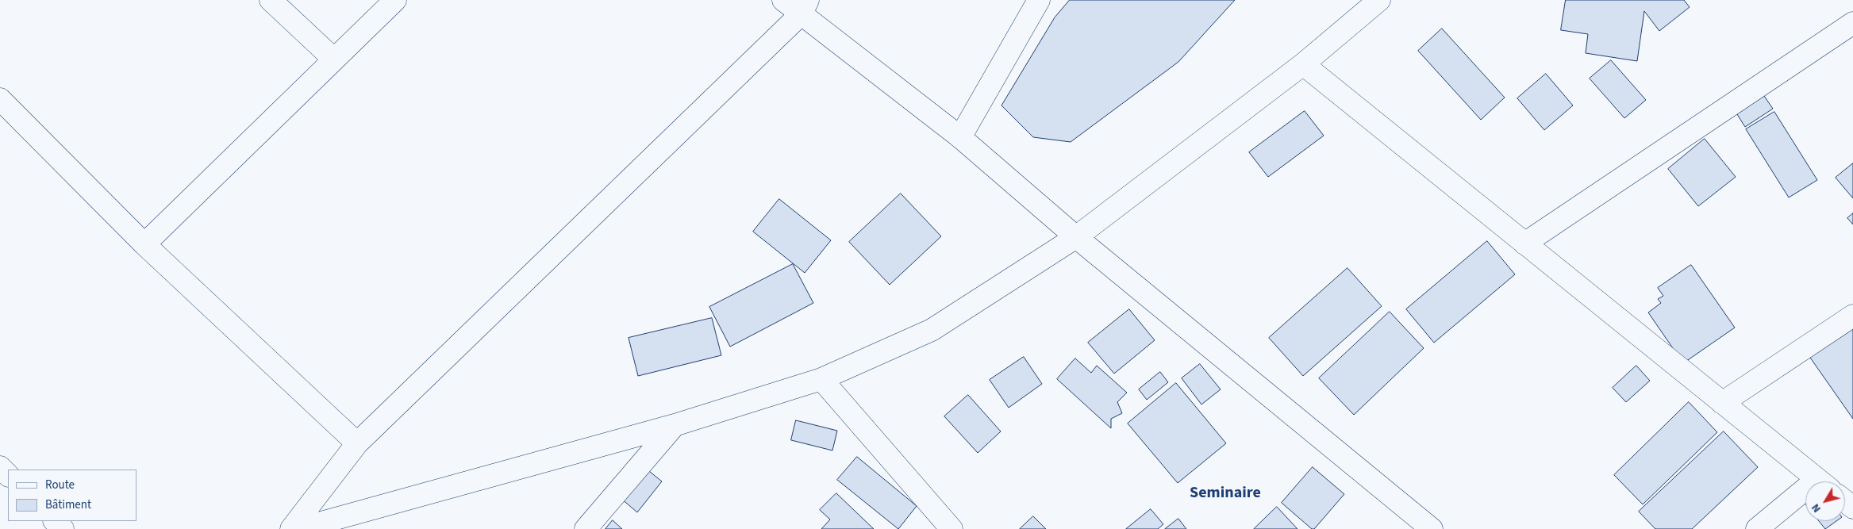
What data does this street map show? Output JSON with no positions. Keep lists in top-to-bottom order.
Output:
{
  "districts": ["Seminaire"],
  "legend": ["Route", "Bâtiment"],
  "north": "bottom left"
}
